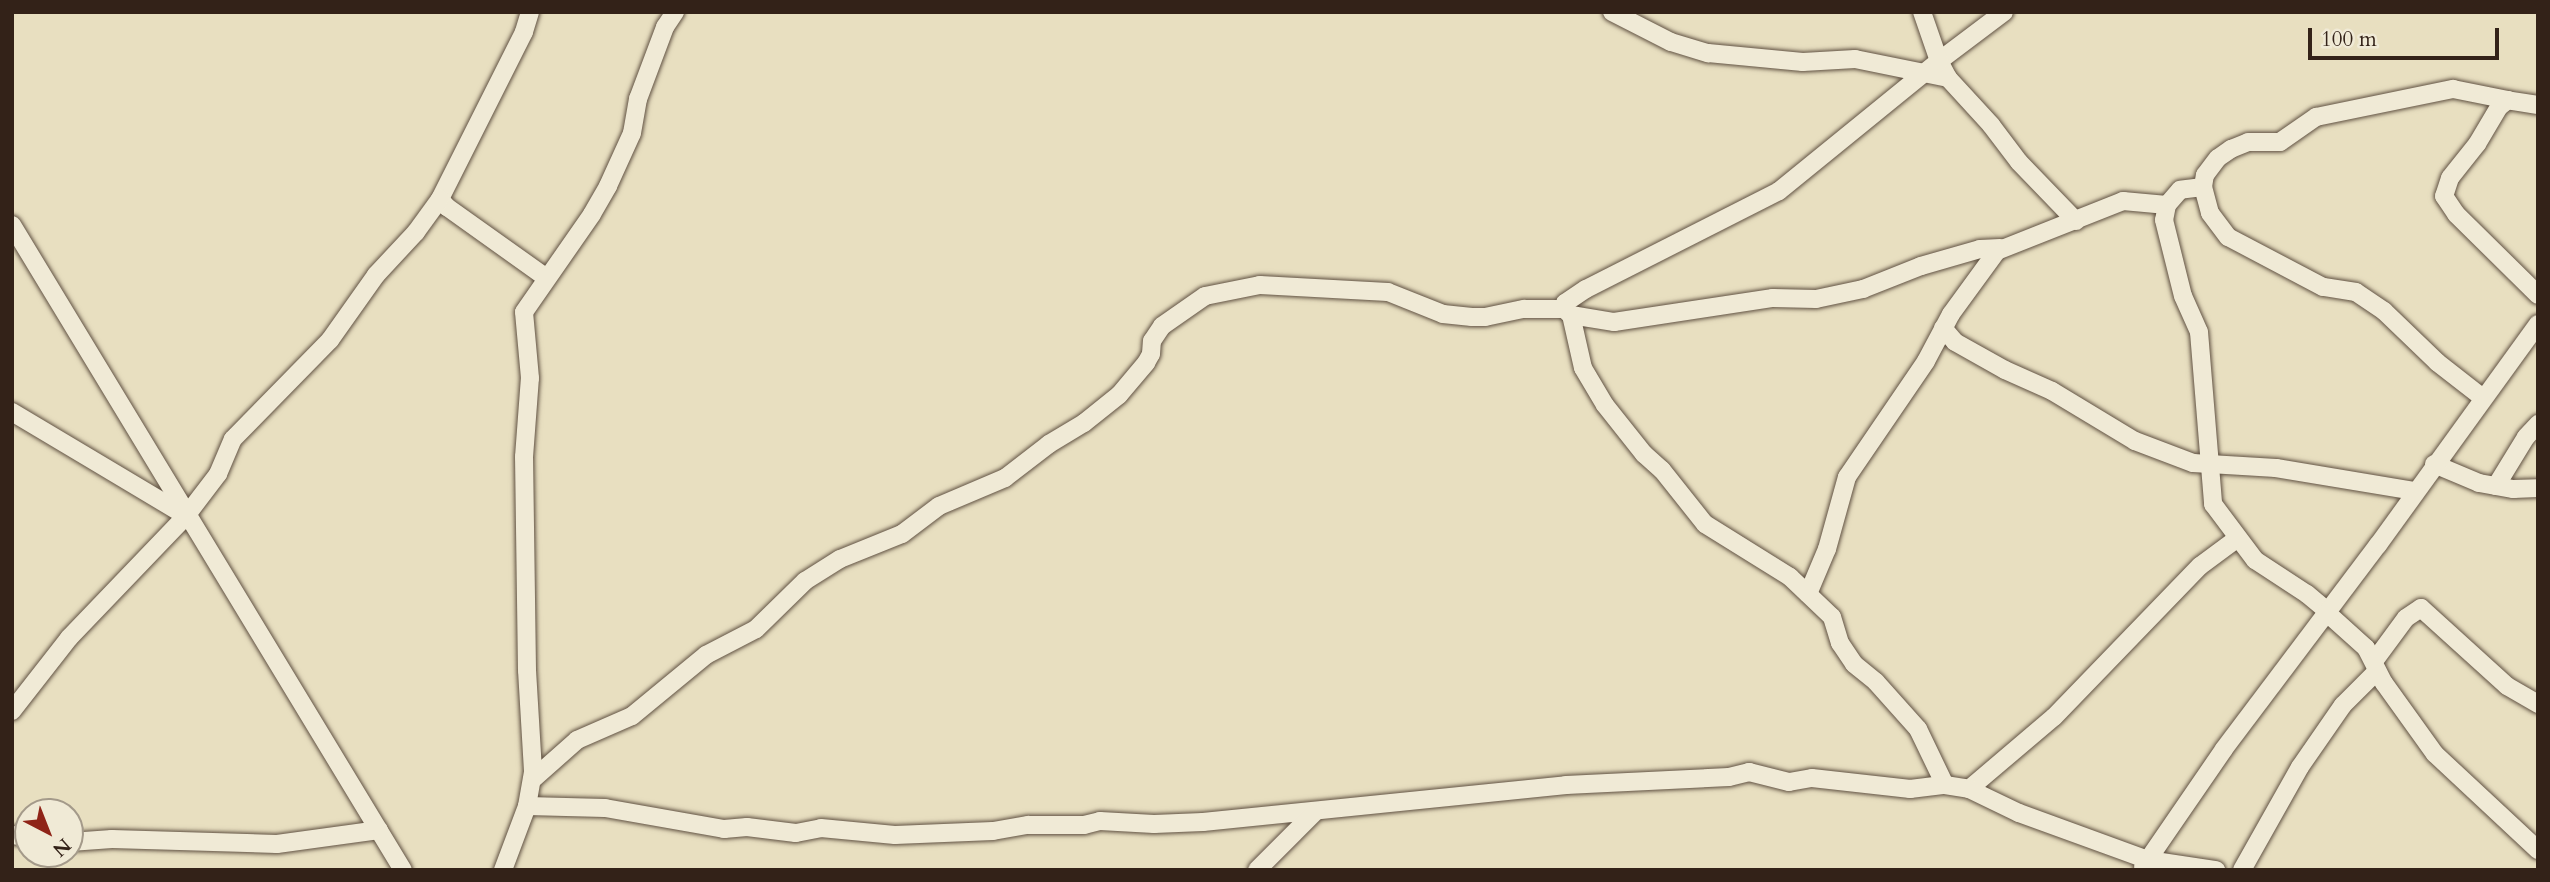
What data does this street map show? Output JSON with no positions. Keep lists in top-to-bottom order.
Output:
{
  "scale_bar": "100 m",
  "north": "bottom right"
}
